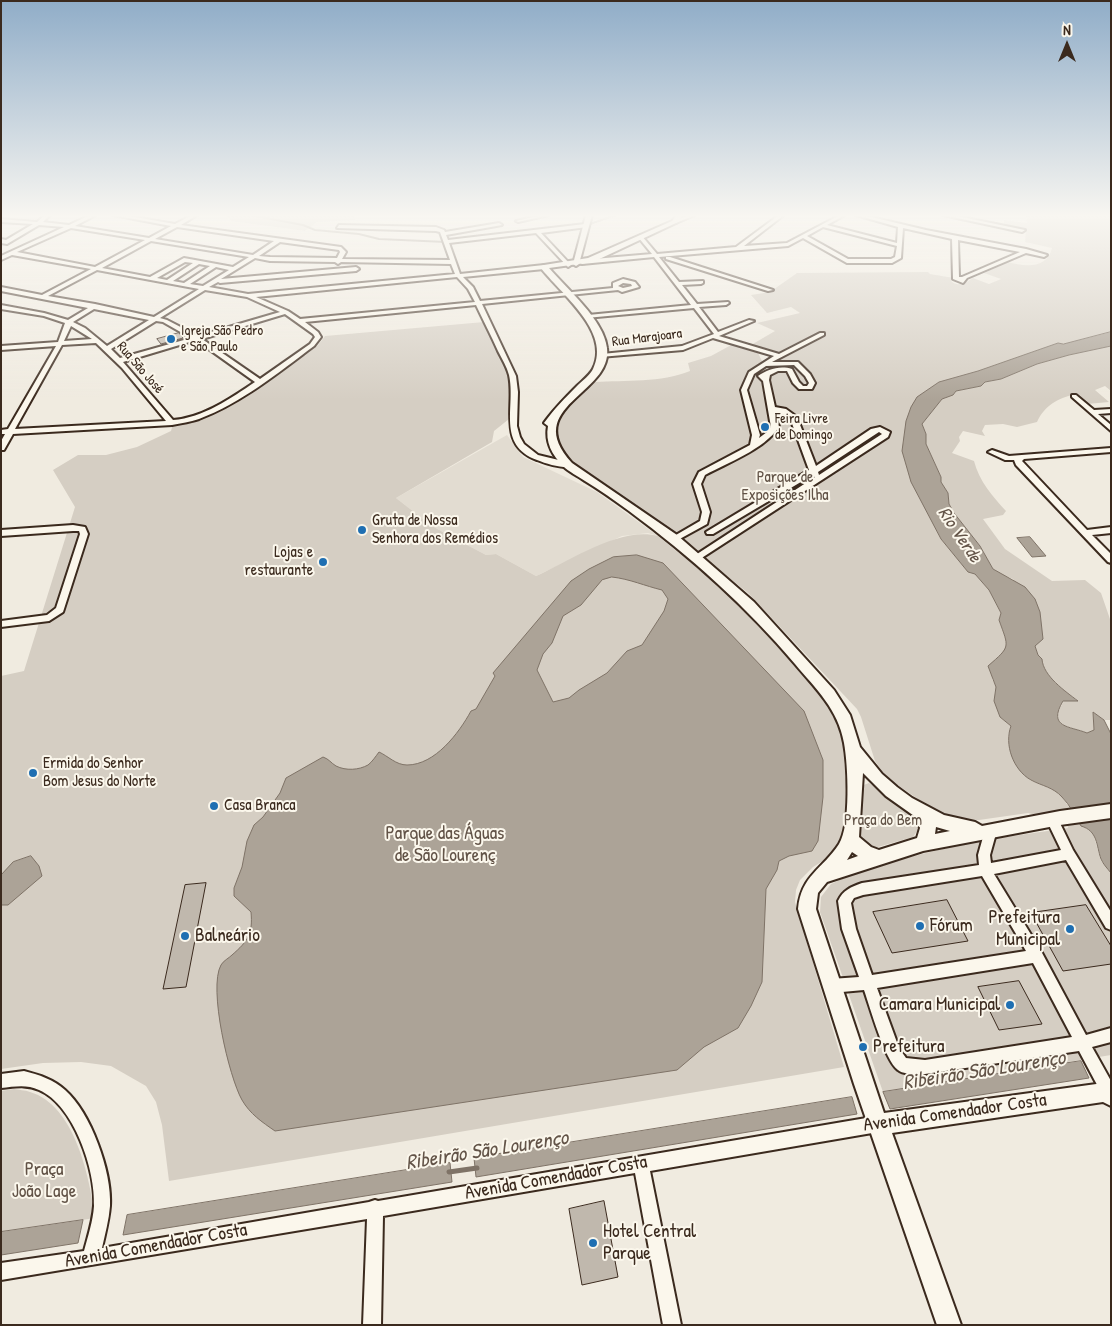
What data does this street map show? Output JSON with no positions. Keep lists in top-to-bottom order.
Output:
{
  "streets": {
    "main road": ["Avenida Comendador Costa"],
    "street": ["Rua Marajoara", "Rua São José"]
  },
  "water": ["Rio Verde", "Ribeirão São Lourenço"],
  "parks": [
    "Parque de Exposições Ilha",
    "Praça do Bem",
    "Parque das Águas de São Lourenç",
    "Praça João Lage"
  ],
  "places": [
    "Igreja São Pedro e São Paulo",
    "Feira Livre de Domingo",
    "Gruta de Nossa Senhora dos Remédios",
    "Lojas e restaurante",
    "Ermida do Senhor Bom Jesus do Norte",
    "Casa Branca",
    "Fórum",
    "Prefeitura Municipal",
    "Balneário",
    "Camara Municipal",
    "Prefeitura",
    "Hotel Central Parque"
  ],
  "north": "top"
}
